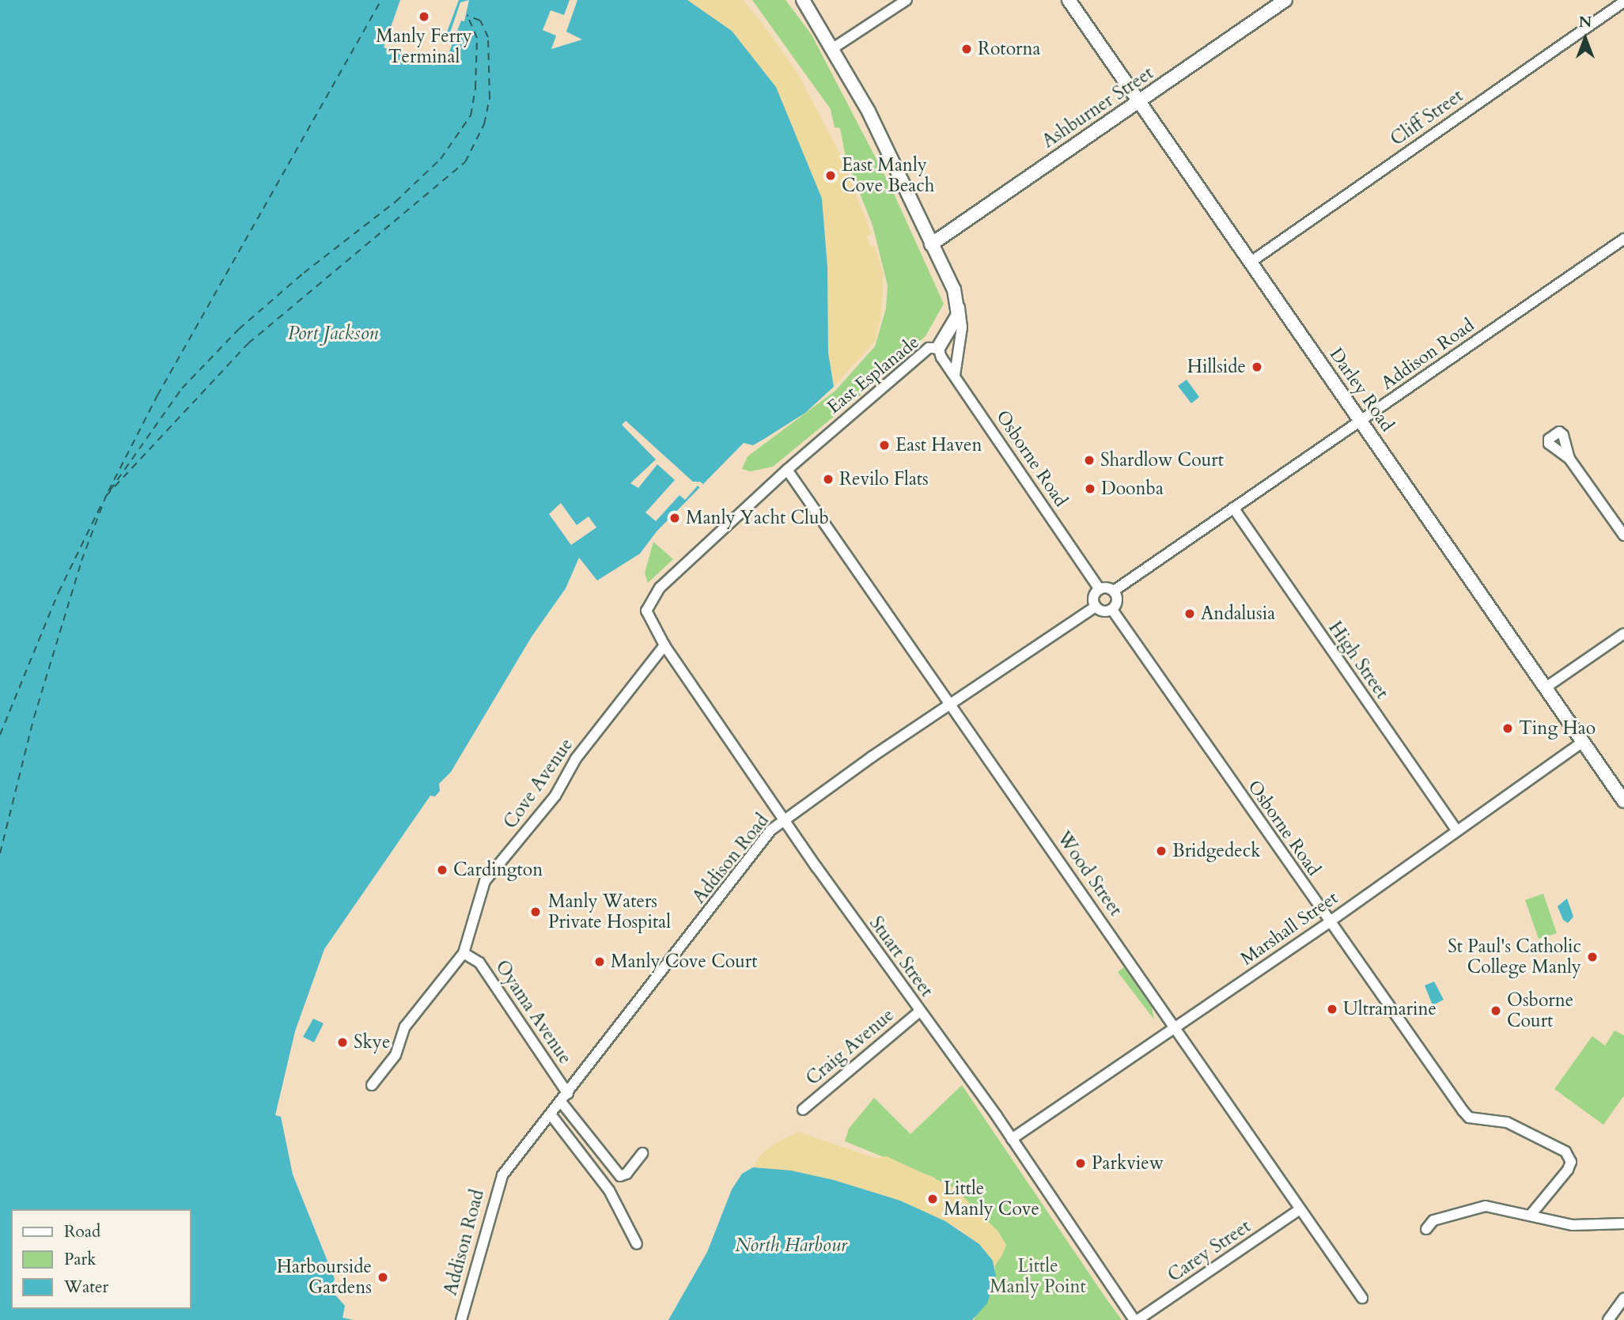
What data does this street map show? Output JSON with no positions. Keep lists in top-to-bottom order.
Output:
{
  "streets": {
    "street": [
      "Ashburner Street",
      "Cliff Street",
      "Addison Road",
      "East Esplanade",
      "Darley Road",
      "Osborne Road",
      "High Street",
      "Cove Avenue",
      "Wood Street",
      "Marshall Street",
      "Stuart Street",
      "Oyama Avenue",
      "Craig Avenue",
      "Carey Street"
    ]
  },
  "crossings": [
    ["Ashburner Street", "Darley Road"],
    ["Cliff Street", "Darley Road"],
    ["Addison Road", "Darley Road"],
    ["Addison Road", "Osborne Road"],
    ["Addison Road", "High Street"],
    ["Addison Road", "Wood Street"],
    ["Addison Road", "Stuart Street"],
    ["Addison Road", "Oyama Avenue"],
    ["East Esplanade", "Osborne Road"],
    ["East Esplanade", "Wood Street"],
    ["East Esplanade", "Stuart Street"],
    ["Darley Road", "Marshall Street"],
    ["Osborne Road", "Marshall Street"],
    ["High Street", "Marshall Street"],
    ["Cove Avenue", "Stuart Street"],
    ["Cove Avenue", "Oyama Avenue"],
    ["Wood Street", "Marshall Street"],
    ["Wood Street", "Carey Street"],
    ["Marshall Street", "Stuart Street"],
    ["Stuart Street", "Craig Avenue"],
    ["Stuart Street", "Carey Street"]
  ],
  "water": ["Port Jackson", "North Harbour"],
  "parks": ["Little Manly Point"],
  "places": [
    "Manly Ferry Terminal",
    "Rotorna",
    "East Manly Cove Beach",
    "Hillside",
    "East Haven",
    "Shardlow Court",
    "Revilo Flats",
    "Doonba",
    "Manly Yacht Club",
    "Andalusia",
    "Ting Hao",
    "Bridgedeck",
    "Cardington",
    "Manly Waters Private Hospital",
    "St Paul's Catholic College Manly",
    "Manly Cove Court",
    "Ultramarine",
    "Osborne Court",
    "Skye",
    "Parkview",
    "Little Manly Cove",
    "Harbourside Gardens"
  ],
  "legend": ["Road", "Park", "Water"],
  "north": "top"
}
